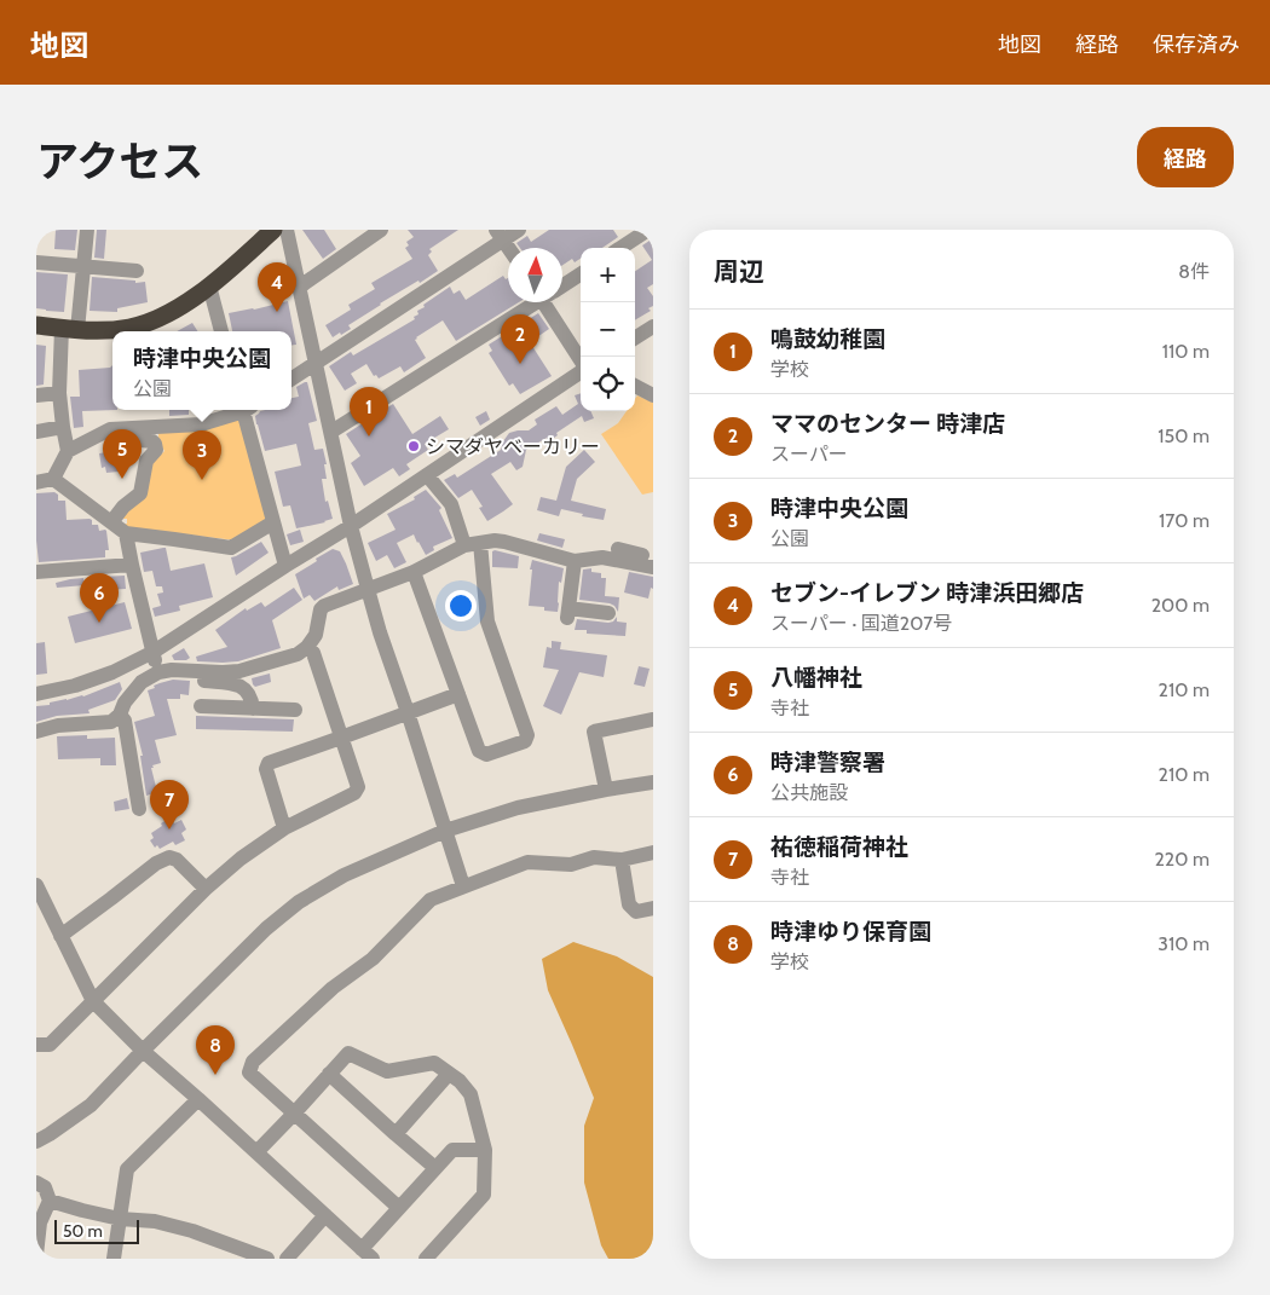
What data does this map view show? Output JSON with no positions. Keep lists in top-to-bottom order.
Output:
{
  "places": ["シマダヤベーカリー"],
  "scale_bar": "50 m",
  "north": "top",
  "page": {
    "header": "地図",
    "nav": ["地図", "経路", "保存済み"],
    "title": "アクセス",
    "buttons": "経路",
    "heading": ["周辺", "8件"],
    "map_buttons": ["+", "−"],
    "pins": [
      "4",
      "2",
      "1",
      "5",
      "3",
      "6",
      "7",
      "8"
    ],
    "list": [
      {
        "mark": "1",
        "name": "鳴鼓幼稚園",
        "note": "学校",
        "value": "110 m"
      },
      {
        "mark": "2",
        "name": "ママのセンター 時津店",
        "note": "スーパー",
        "value": "150 m"
      },
      {
        "mark": "3",
        "name": "時津中央公園",
        "note": "公園",
        "value": "170 m"
      },
      {
        "mark": "4",
        "name": "セブン-イレブン 時津浜田郷店",
        "note": "スーパー · 国道207号",
        "value": "200 m"
      },
      {
        "mark": "5",
        "name": "八幡神社",
        "note": "寺社",
        "value": "210 m"
      },
      {
        "mark": "6",
        "name": "時津警察署",
        "note": "公共施設",
        "value": "210 m"
      },
      {
        "mark": "7",
        "name": "祐徳稲荷神社",
        "note": "寺社",
        "value": "220 m"
      },
      {
        "mark": "8",
        "name": "時津ゆり保育園",
        "note": "学校",
        "value": "310 m"
      }
    ],
    "popup": ["時津中央公園", "公園"],
    "scale": "50 m"
  }
}
